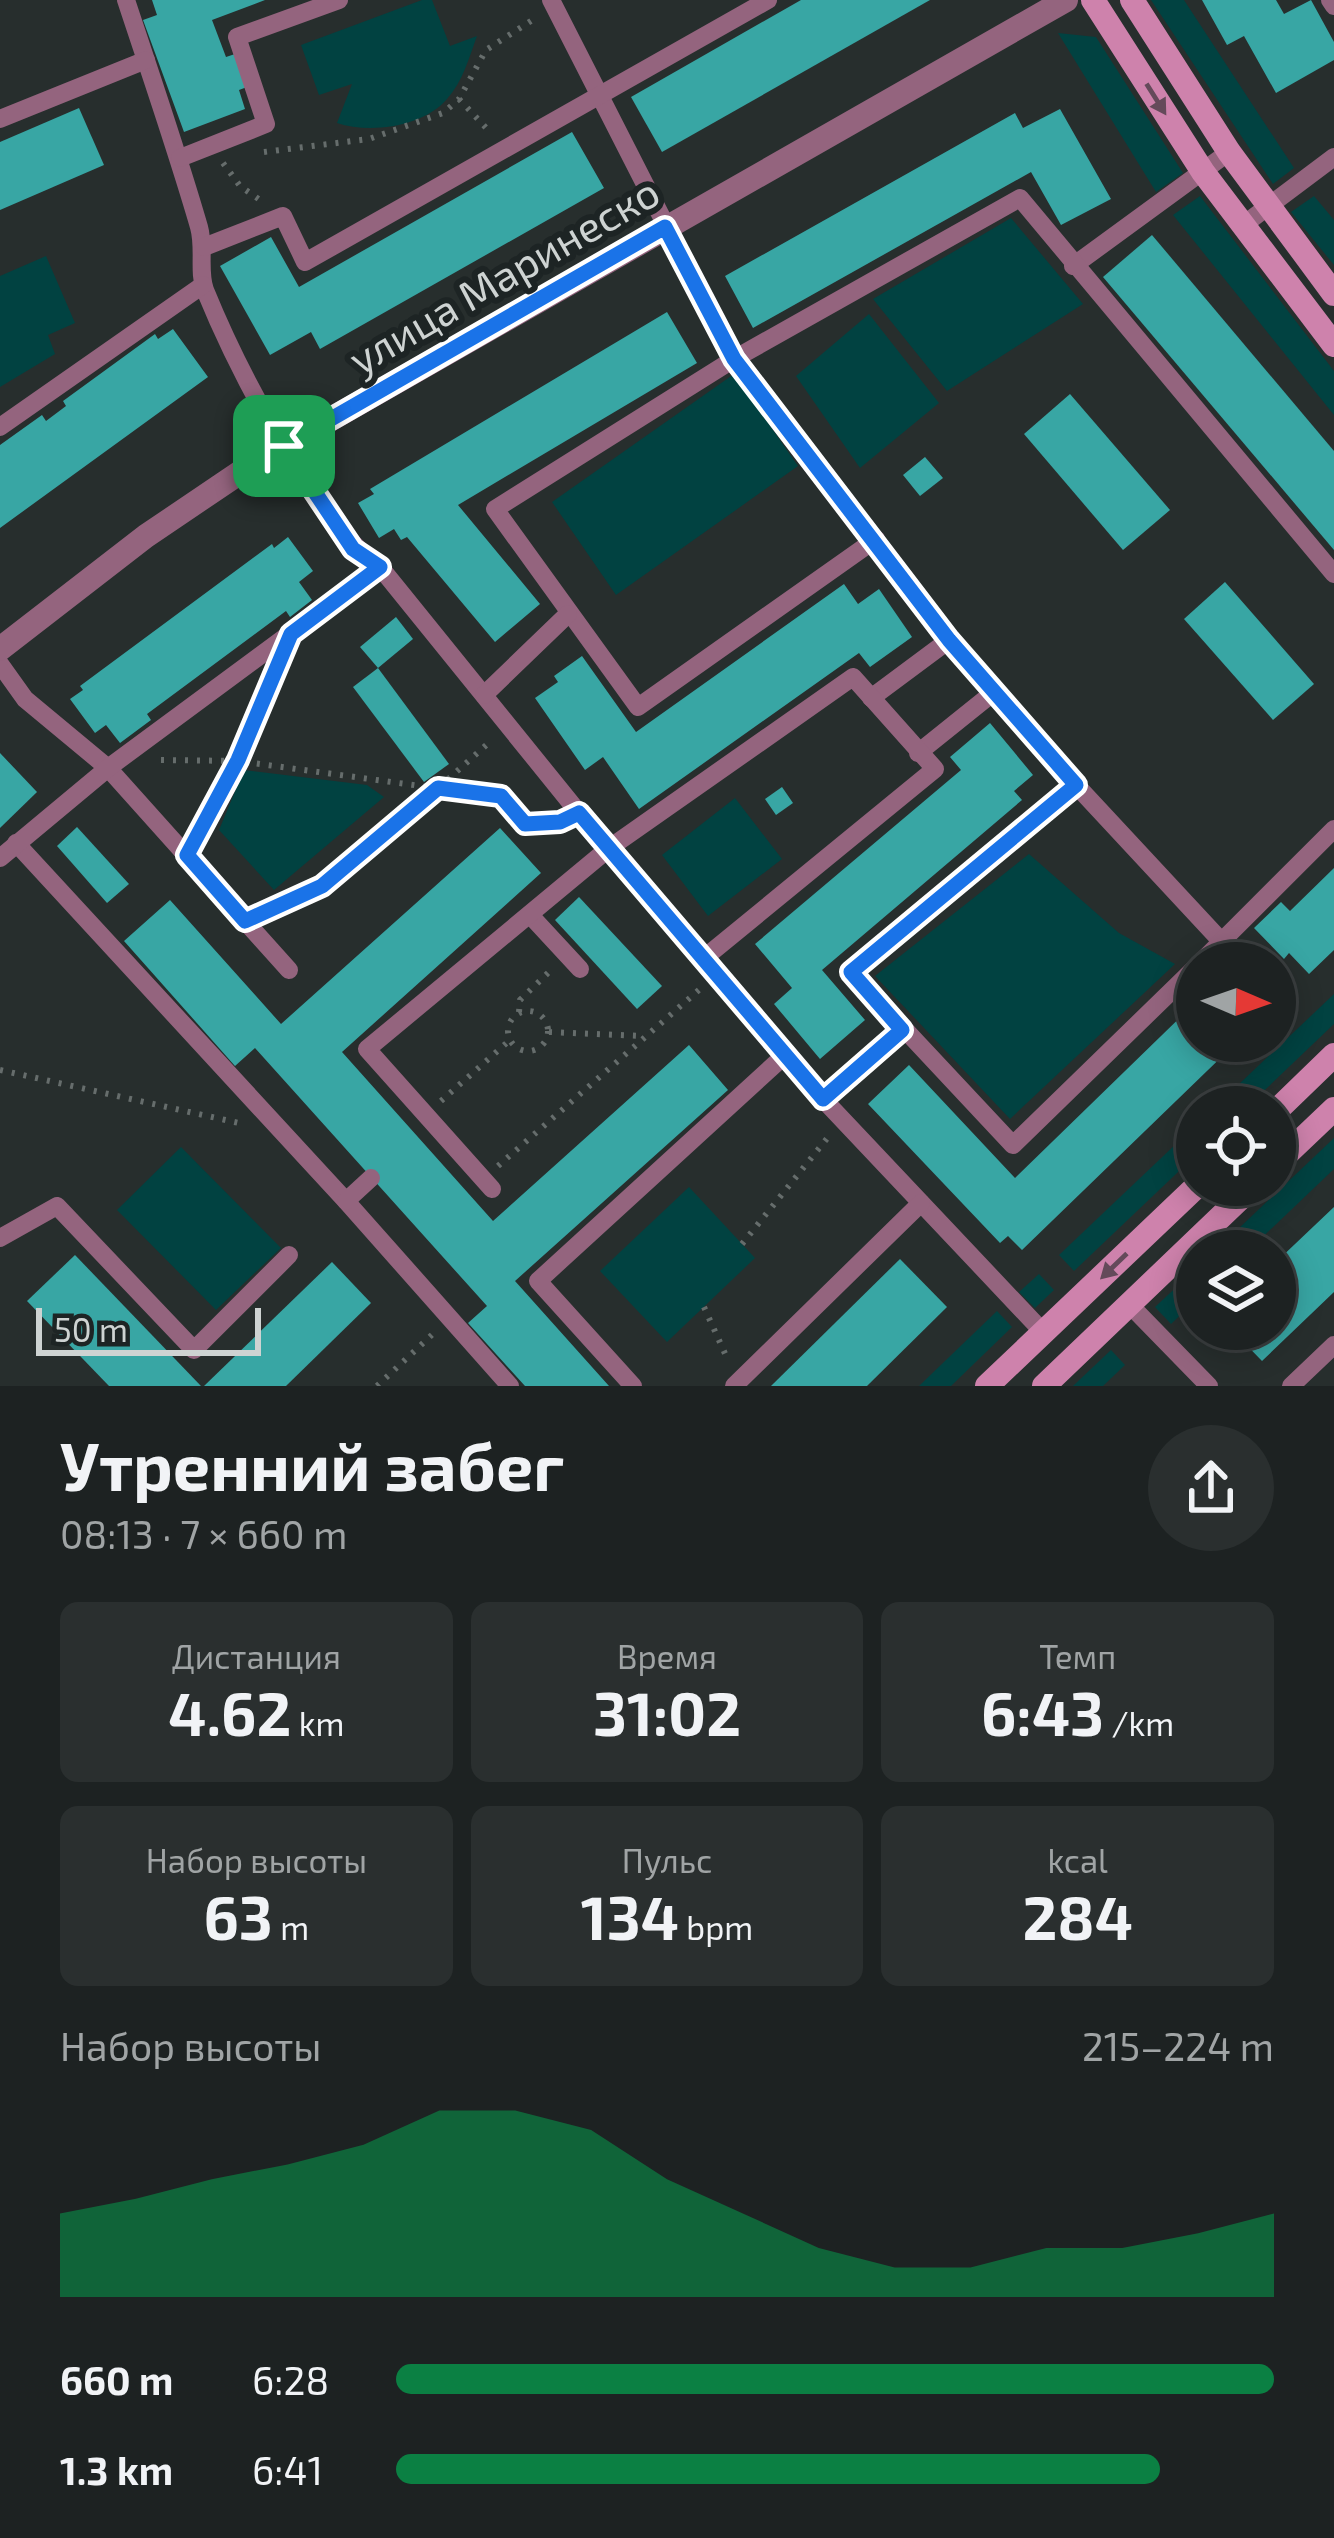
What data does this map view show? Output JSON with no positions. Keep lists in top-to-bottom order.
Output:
{
  "streets": {
    "street": ["улица Маринеско"]
  },
  "scale_bar": "50 m",
  "north": "right",
  "page": {
    "scale": "50 m",
    "heading": ["Утренний забег", "08:13 · 7 × 660 m"],
    "stats": [
      ["Дистанция", "4.62 km"],
      ["Время", "31:02"],
      ["Темп", "6:43 /km"],
      ["Набор высоты", "63 m"],
      ["Пульс", "134 bpm"],
      ["kcal", "284"]
    ],
    "chart": ["Набор высоты", "215–224 m"],
    "list": [
      {
        "name": "660 m",
        "note": "6:28"
      },
      {
        "name": "1.3 km",
        "note": "6:41"
      }
    ]
  }
}
